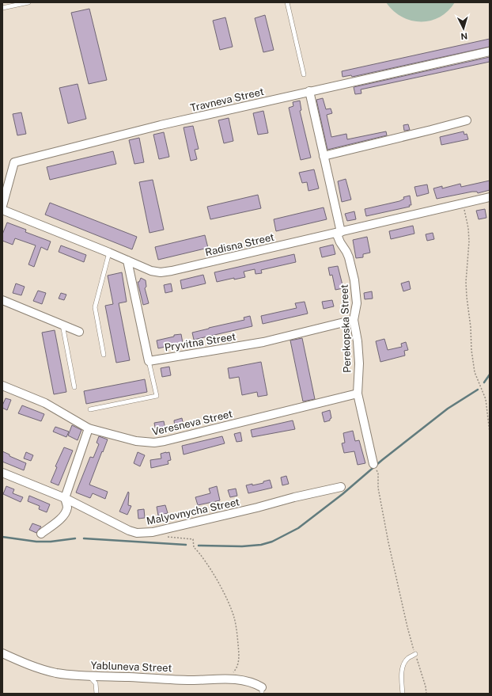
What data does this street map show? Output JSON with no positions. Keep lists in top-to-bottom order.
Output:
{
  "streets": {
    "street": [
      "Travneva Street",
      "Radisna Street",
      "Perekopska Street",
      "Pryvitna Street",
      "Veresneva Street",
      "Malyovnycha Street",
      "Yabluneva Street"
    ]
  },
  "crossings": [
    ["Travneva Street", "Perekopska Street"],
    ["Radisna Street", "Perekopska Street"],
    ["Perekopska Street", "Pryvitna Street"],
    ["Perekopska Street", "Veresneva Street"]
  ],
  "north": "bottom"
}
